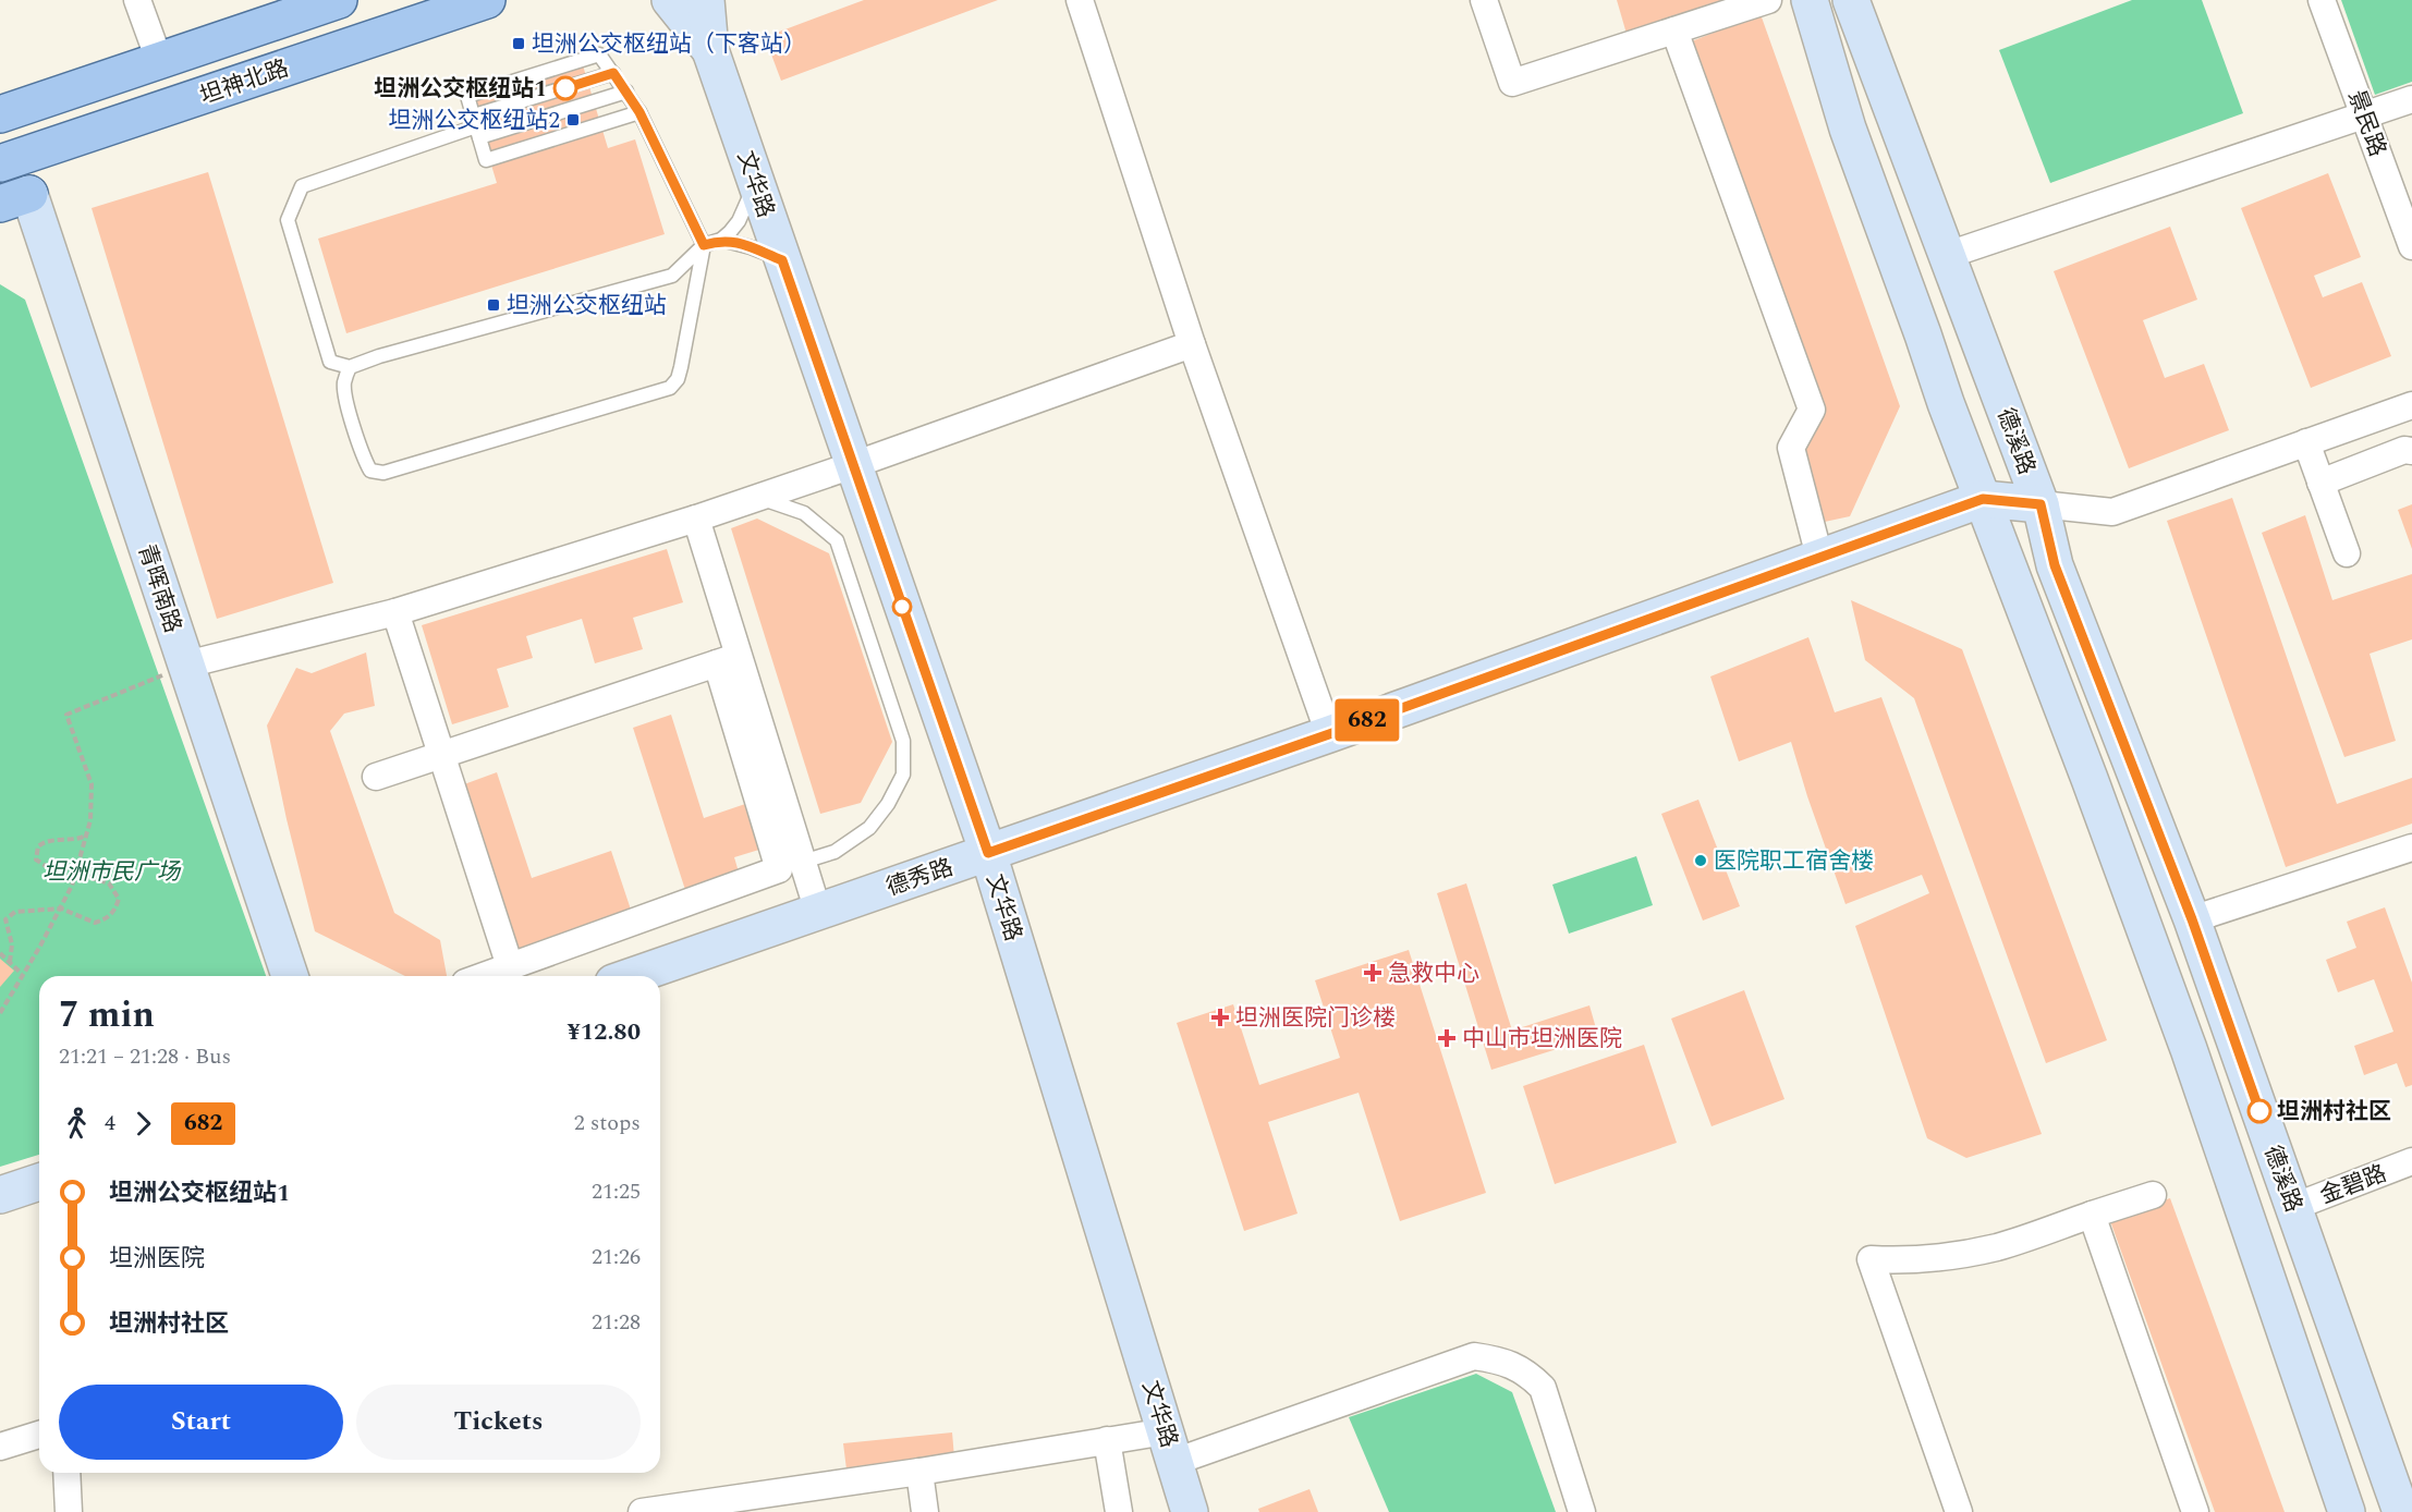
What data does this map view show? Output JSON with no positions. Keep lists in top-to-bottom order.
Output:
{
  "streets": {
    "main road": ["坦神北路"],
    "street": [
      "景民路",
      "文华路",
      "德溪路",
      "青晖南路",
      "德秀路",
      "金碧路"
    ]
  },
  "crossings": [
    ["文华路", "德秀路"],
    ["德溪路", "德秀路"],
    ["德溪路", "金碧路"]
  ],
  "parks": ["坦洲市民广场"],
  "places": {
    "transit": ["坦洲公交枢纽站（下客站）", "坦洲公交枢纽站2", "坦洲公交枢纽站"],
    "other": ["坦洲公交枢纽站1", "医院职工宿舍楼", "坦洲村社区"],
    "health": ["急救中心", "坦洲医院门诊楼", "中山市坦洲医院"]
  },
  "lines": ["bus line 682"],
  "page": {
    "on_map": "682",
    "heading": ["7 min", "21:21 – 21:28 · Bus", "¥12.80"],
    "legs": ["4", "682", "2 stops"],
    "list": [
      {
        "name": "坦洲公交枢纽站1",
        "value": "21:25"
      },
      {
        "name": "坦洲医院",
        "value": "21:26"
      },
      {
        "name": "坦洲村社区",
        "value": "21:28"
      }
    ],
    "buttons": ["Start", "Tickets"]
  }
}
